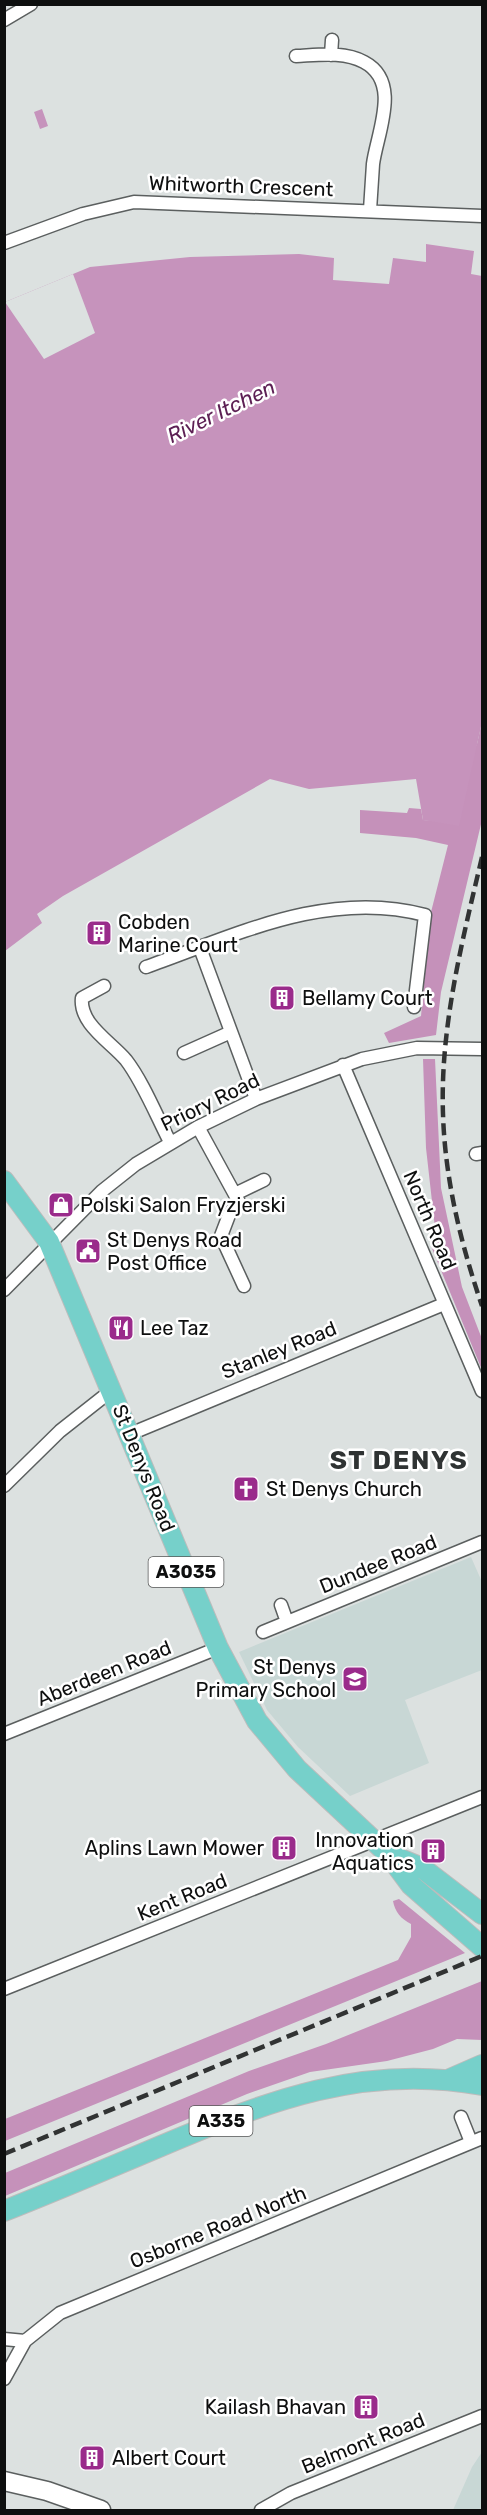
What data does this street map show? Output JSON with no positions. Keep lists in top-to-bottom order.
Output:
{
  "streets": {
    "main road": ["St Denys Road", "A3035", "A335"],
    "street": [
      "Whitworth Crescent",
      "Priory Road",
      "North Road",
      "Stanley Road",
      "Dundee Road",
      "Aberdeen Road",
      "Kent Road",
      "Osborne Road North",
      "Belmont Road"
    ]
  },
  "crossings": [
    ["Priory Road", "North Road"],
    ["Priory Road", "St Denys Road"],
    ["North Road", "Stanley Road"],
    ["Stanley Road", "St Denys Road"],
    ["St Denys Road", "Aberdeen Road"],
    ["St Denys Road", "Kent Road"]
  ],
  "districts": ["ST DENYS"],
  "water": ["River Itchen"],
  "places": {
    "building": [
      "Cobden Marine Court",
      "Bellamy Court",
      "Aplins Lawn Mower",
      "Innovation Aquatics",
      "Kailash Bhavan",
      "Albert Court"
    ],
    "shop": ["Polski Salon Fryzjerski"],
    "public building": ["St Denys Road Post Office"],
    "restaurant": ["Lee Taz"],
    "church": ["St Denys Church"],
    "school or university": ["St Denys Primary School"]
  }
}
